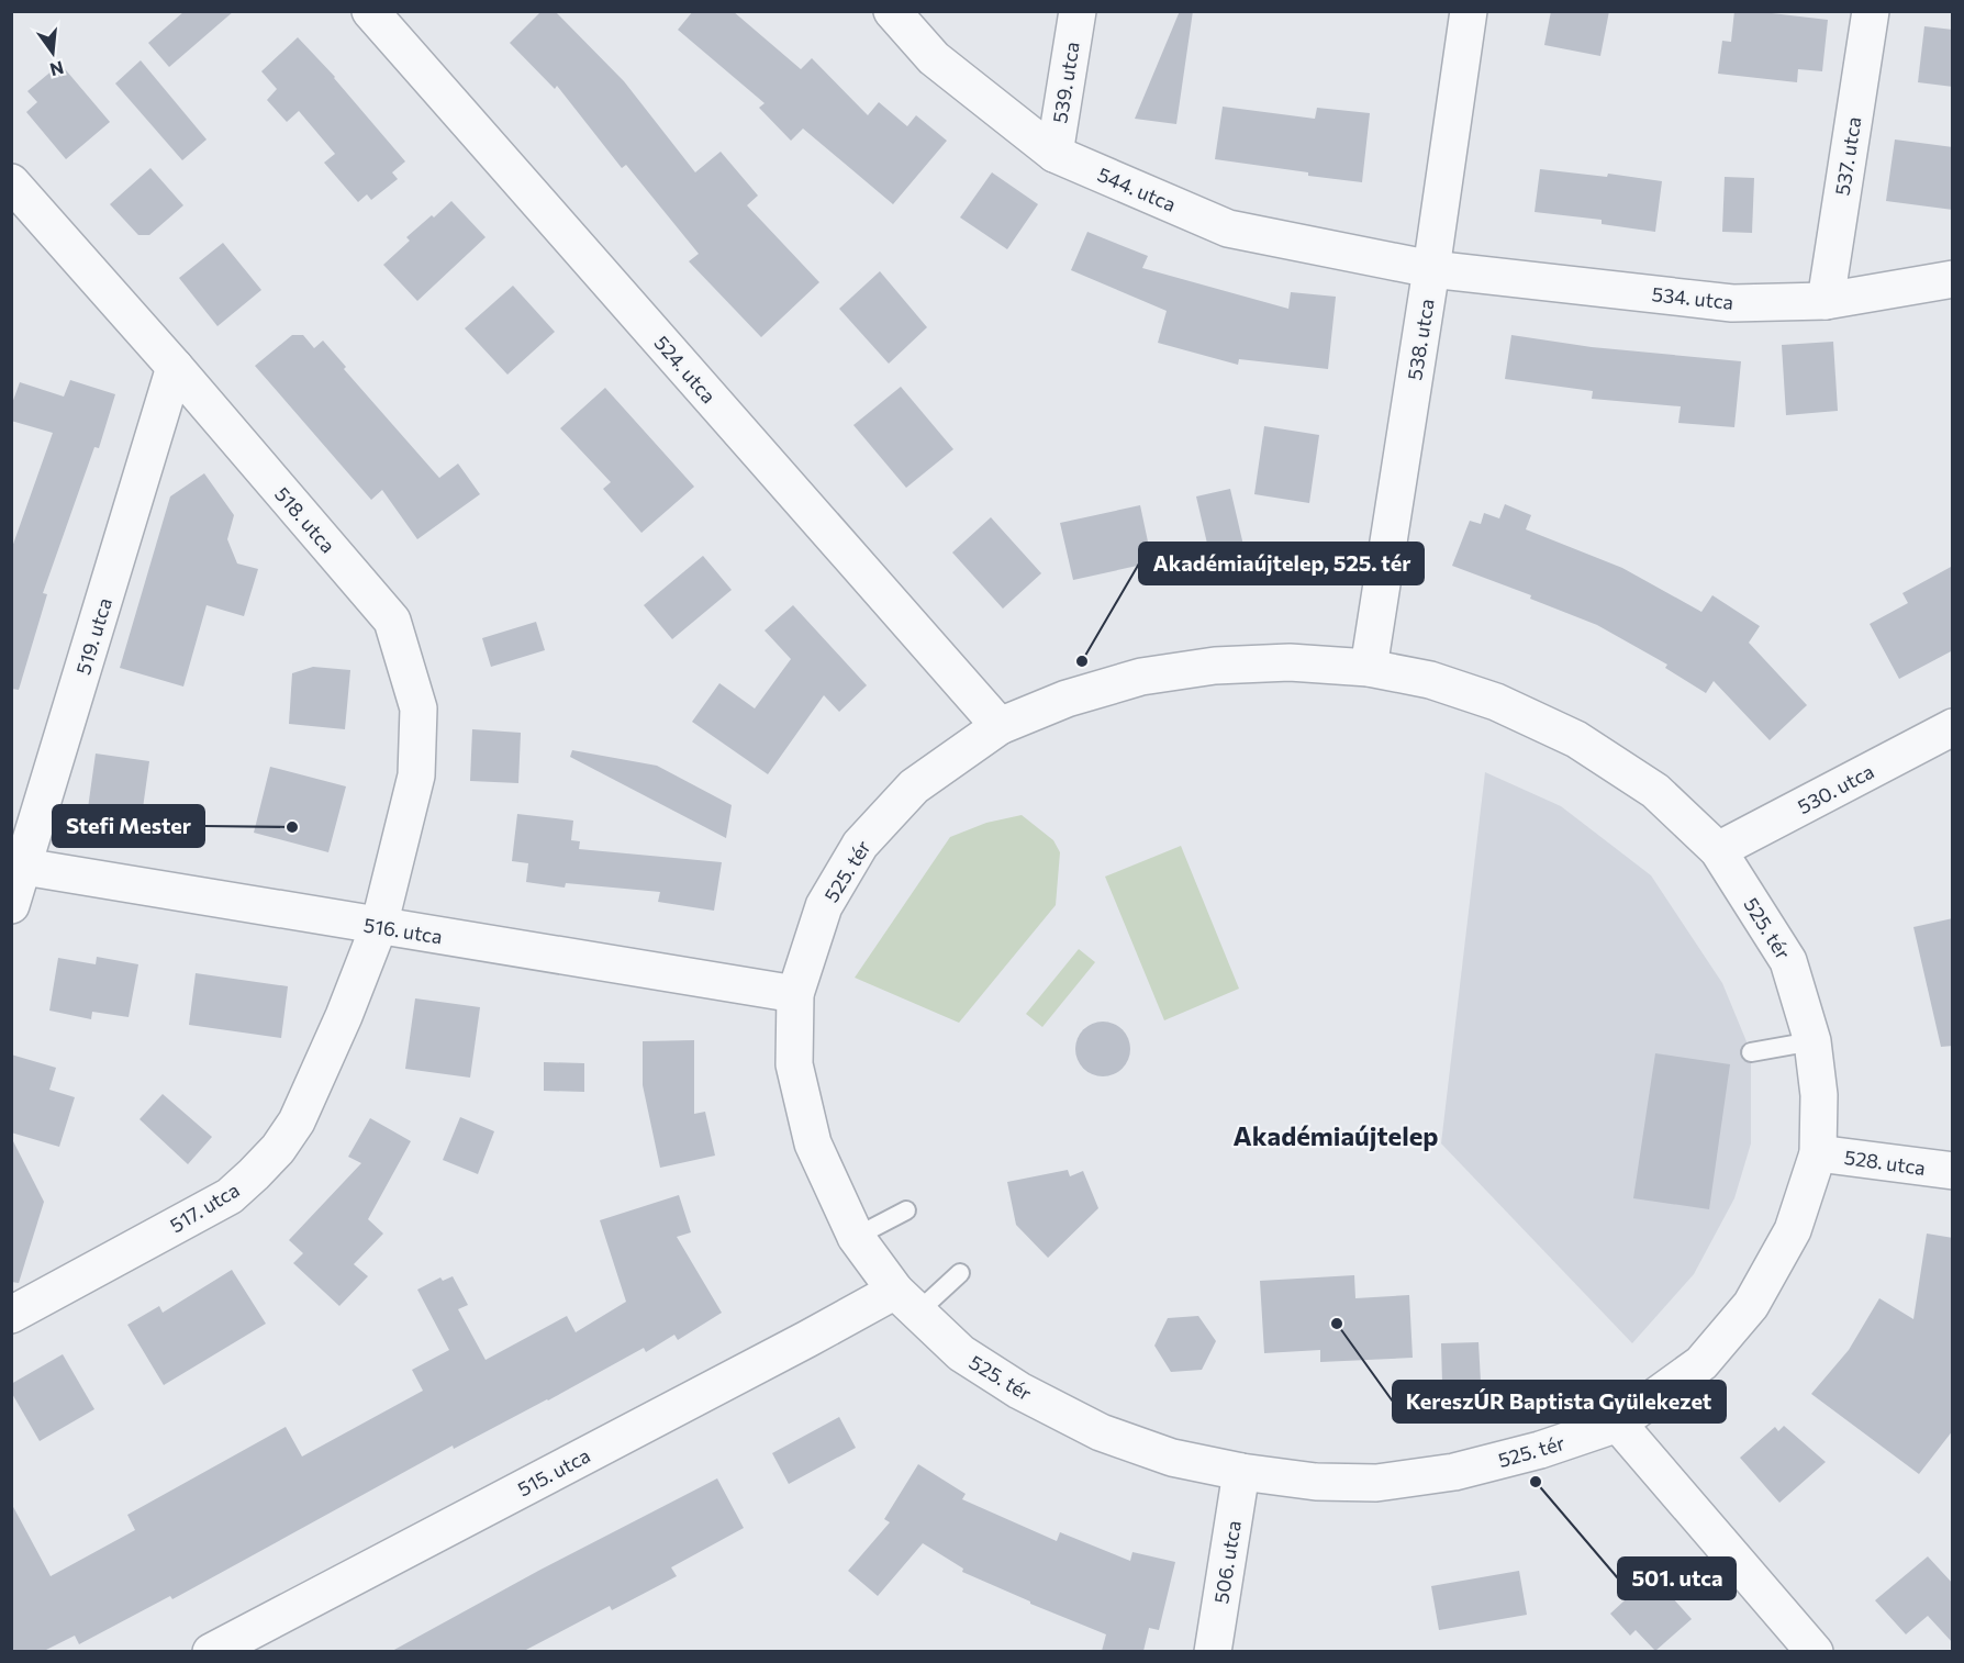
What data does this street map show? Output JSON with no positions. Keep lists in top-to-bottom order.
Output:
{
  "streets": {
    "street": [
      "539. utca",
      "537. utca",
      "544. utca",
      "534. utca",
      "538. utca",
      "524. utca",
      "518. utca",
      "519. utca",
      "530. utca",
      "525. tér",
      "516. utca",
      "528. utca",
      "517. utca",
      "515. utca",
      "506. utca"
    ]
  },
  "crossings": [
    ["539. utca", "544. utca"],
    ["537. utca", "534. utca"],
    ["544. utca", "534. utca"],
    ["544. utca", "538. utca"],
    ["534. utca", "538. utca"],
    ["538. utca", "525. tér"],
    ["524. utca", "525. tér"],
    ["518. utca", "519. utca"],
    ["518. utca", "516. utca"],
    ["518. utca", "517. utca"],
    ["519. utca", "516. utca"],
    ["530. utca", "525. tér"],
    ["525. tér", "516. utca"],
    ["525. tér", "528. utca"],
    ["525. tér", "515. utca"],
    ["525. tér", "506. utca"],
    ["516. utca", "517. utca"]
  ],
  "districts": ["Akadémiaújtelep"],
  "places": [
    "Akadémiaújtelep, 525. tér",
    "Stefi Mester",
    "KereszÚR Baptista Gyülekezet",
    "501. utca"
  ],
  "north": "bottom"
}
